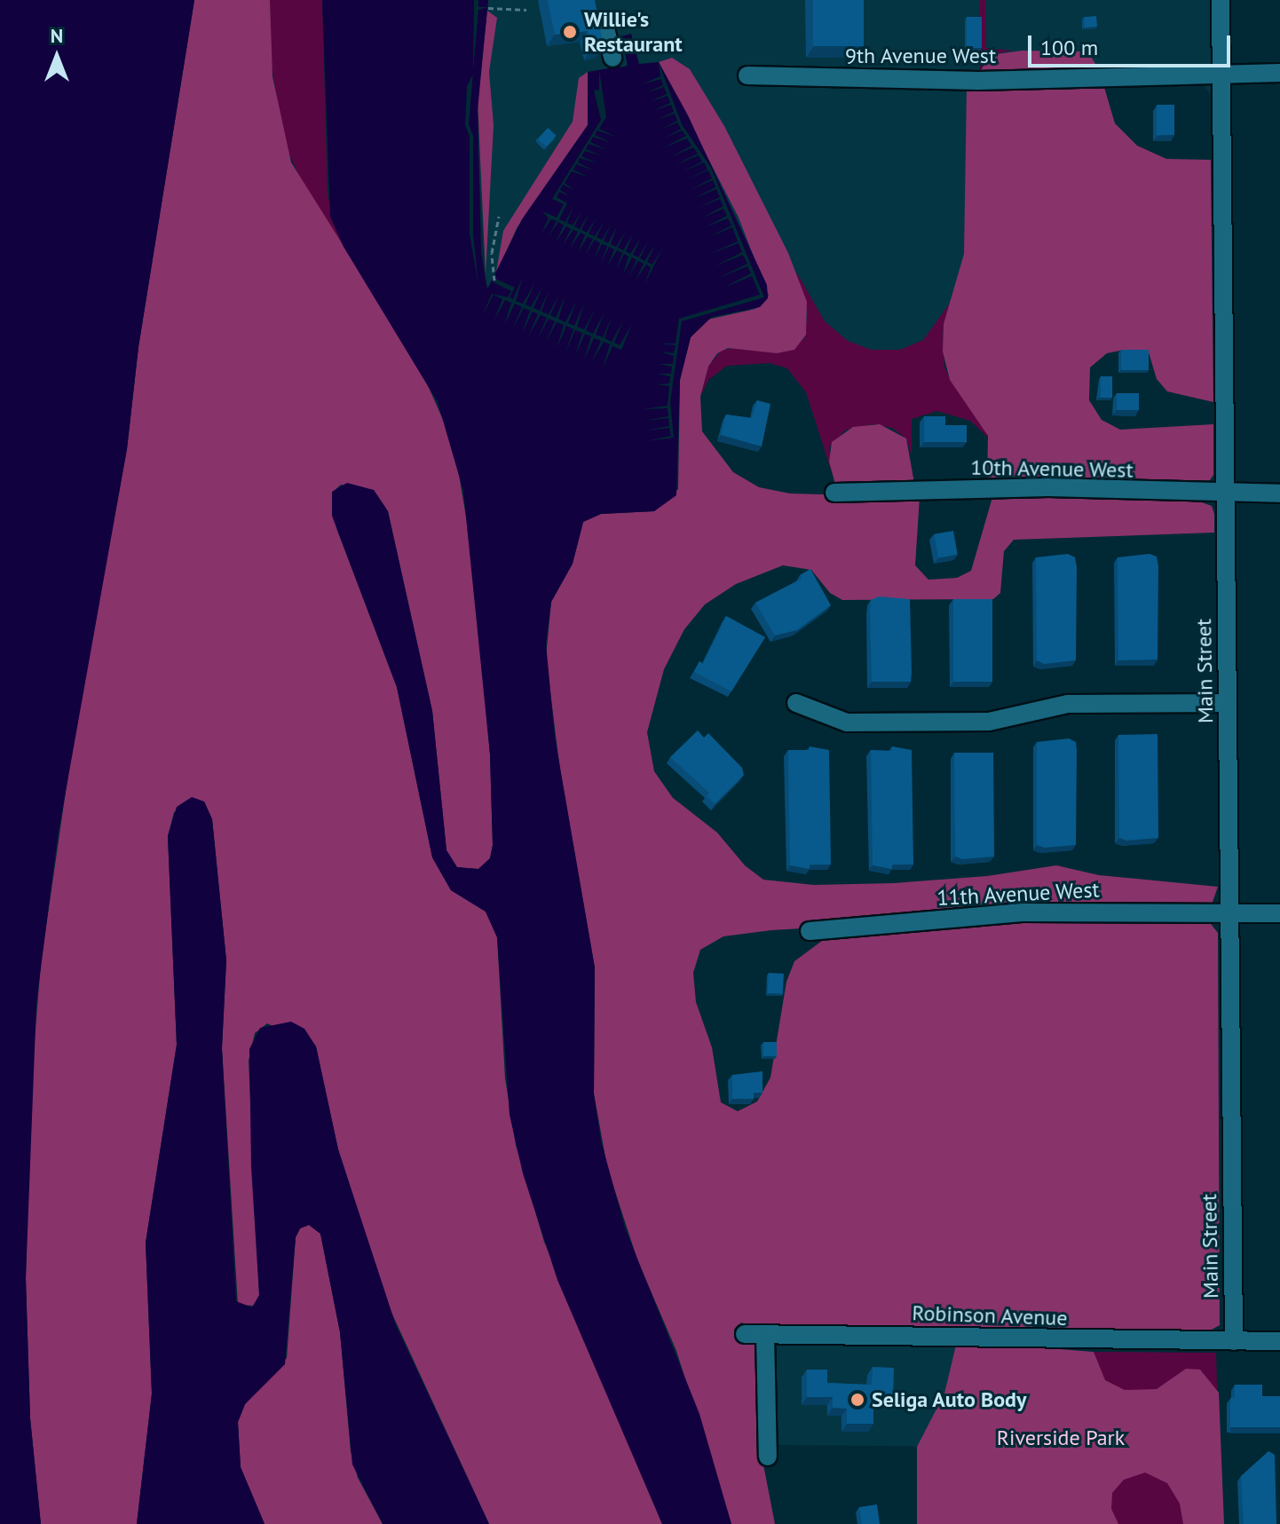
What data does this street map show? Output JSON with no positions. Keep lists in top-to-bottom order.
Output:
{
  "streets": {
    "street": [
      "9th Avenue West",
      "10th Avenue West",
      "Main Street",
      "11th Avenue West",
      "Robinson Avenue"
    ]
  },
  "crossings": [
    ["9th Avenue West", "Main Street"],
    ["10th Avenue West", "Main Street"],
    ["Main Street", "11th Avenue West"],
    ["Main Street", "Robinson Avenue"]
  ],
  "parks": ["Riverside Park"],
  "places": ["Willie's Restaurant", "Seliga Auto Body"],
  "scale_bar": "100 m",
  "north": "top"
}
